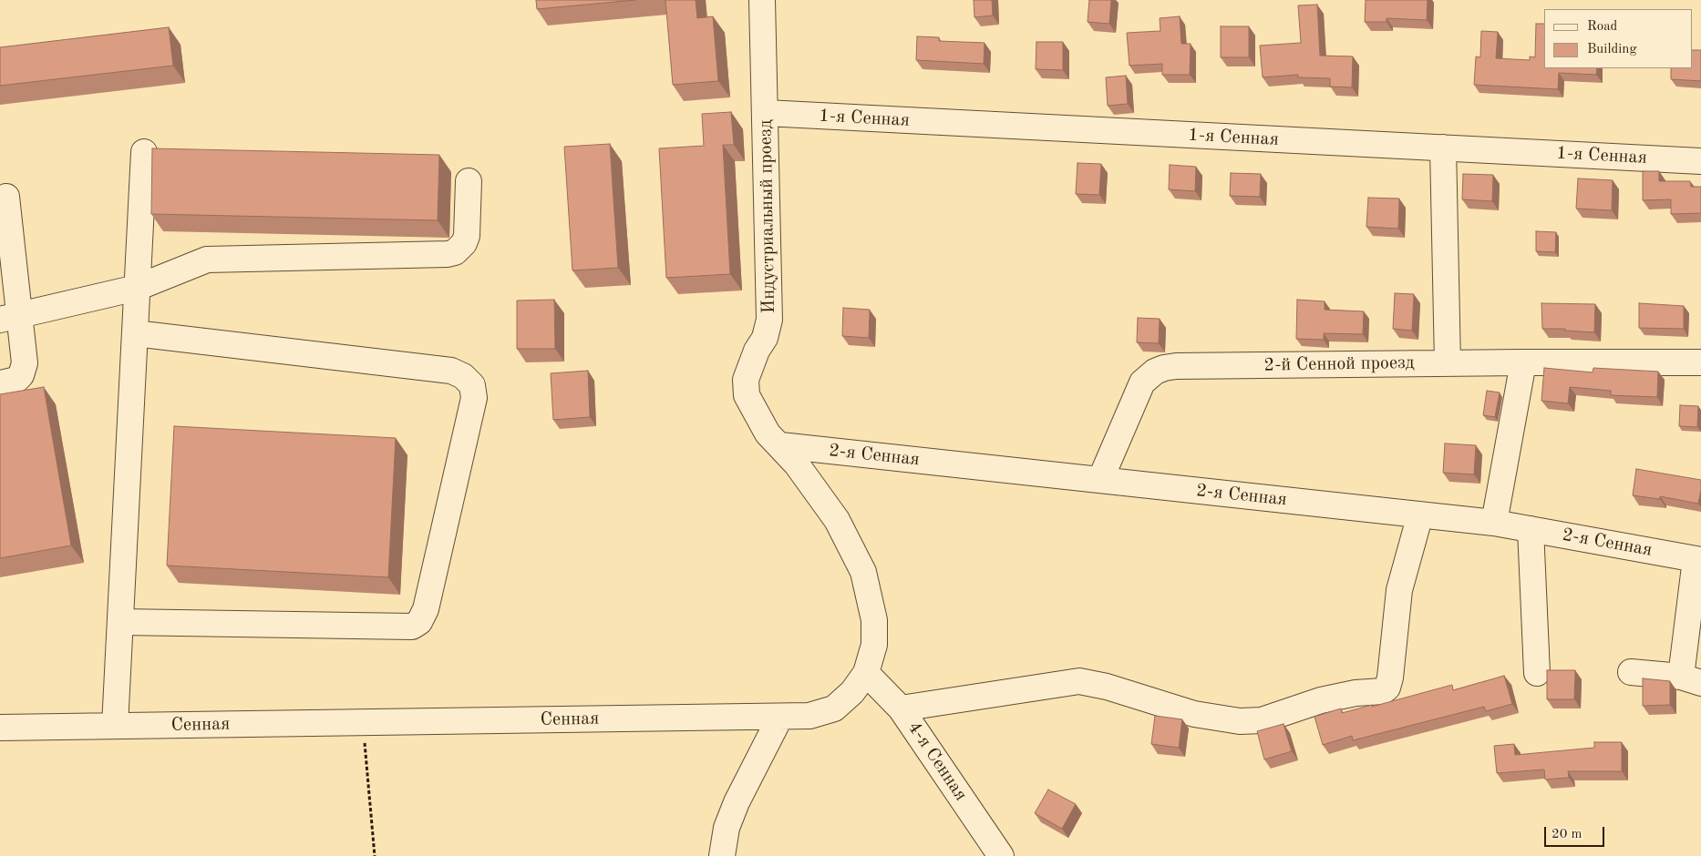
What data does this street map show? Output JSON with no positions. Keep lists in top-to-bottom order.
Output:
{
  "streets": {
    "street": [
      "1-я Сенная",
      "Индустриальный проезд",
      "2-й Сенной проезд",
      "2-я Сенная",
      "Сенная",
      "4-я Сенная"
    ]
  },
  "crossings": [
    ["1-я Сенная", "Индустриальный проезд"],
    ["Индустриальный проезд", "2-я Сенная"],
    ["Индустриальный проезд", "Сенная"],
    ["2-й Сенной проезд", "2-я Сенная"],
    ["2-я Сенная", "Сенная"],
    ["Сенная", "4-я Сенная"]
  ],
  "legend": ["Road", "Building"],
  "scale_bar": "20 m"
}
